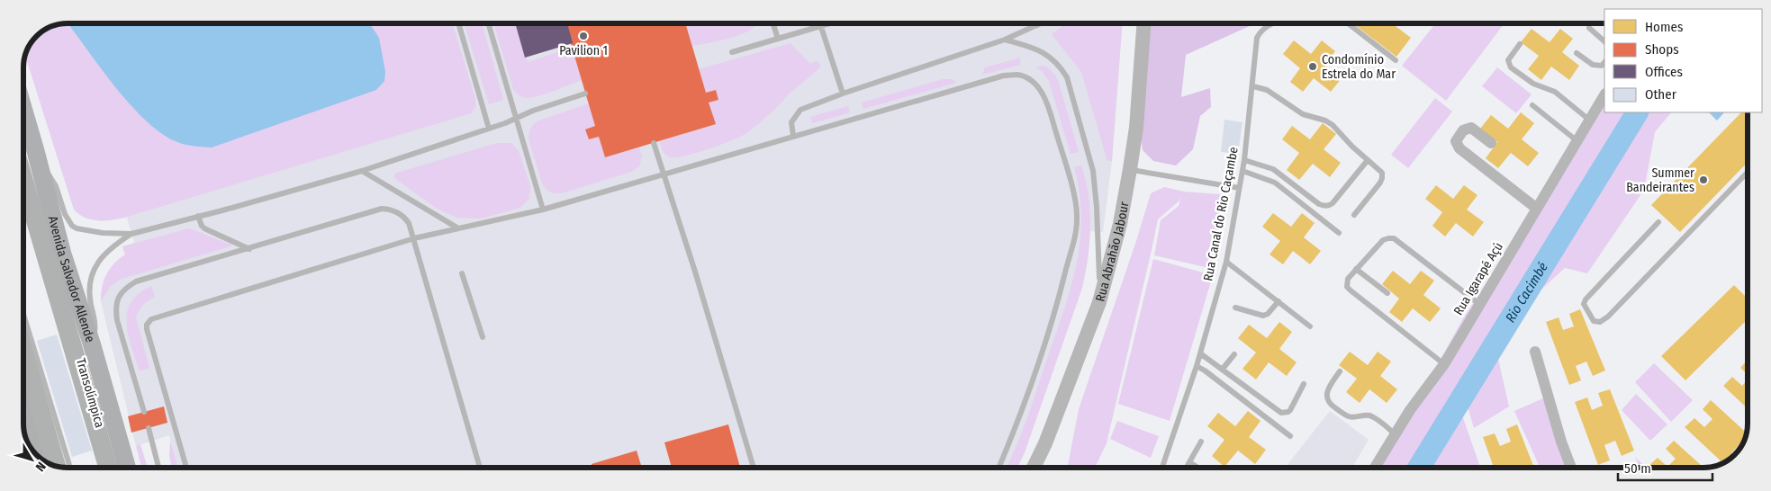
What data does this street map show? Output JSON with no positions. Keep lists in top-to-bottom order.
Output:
{
  "streets": {
    "highway": ["Avenida Salvador Allende"],
    "street": ["Rua Abrahão Jabour", "Rua Igarapé Açú"],
    "lane": ["Rua Canal do Rio Caçambe"]
  },
  "water": ["Rio Cacimbé"],
  "places": ["Pavilion 1", "Condomínio Estrela do Mar", "Summer Bandeirantes"],
  "legend": [
    "Homes",
    "Shops",
    "Offices",
    "Other"
  ],
  "scale_bar": "50 m",
  "north": "bottom right"
}
